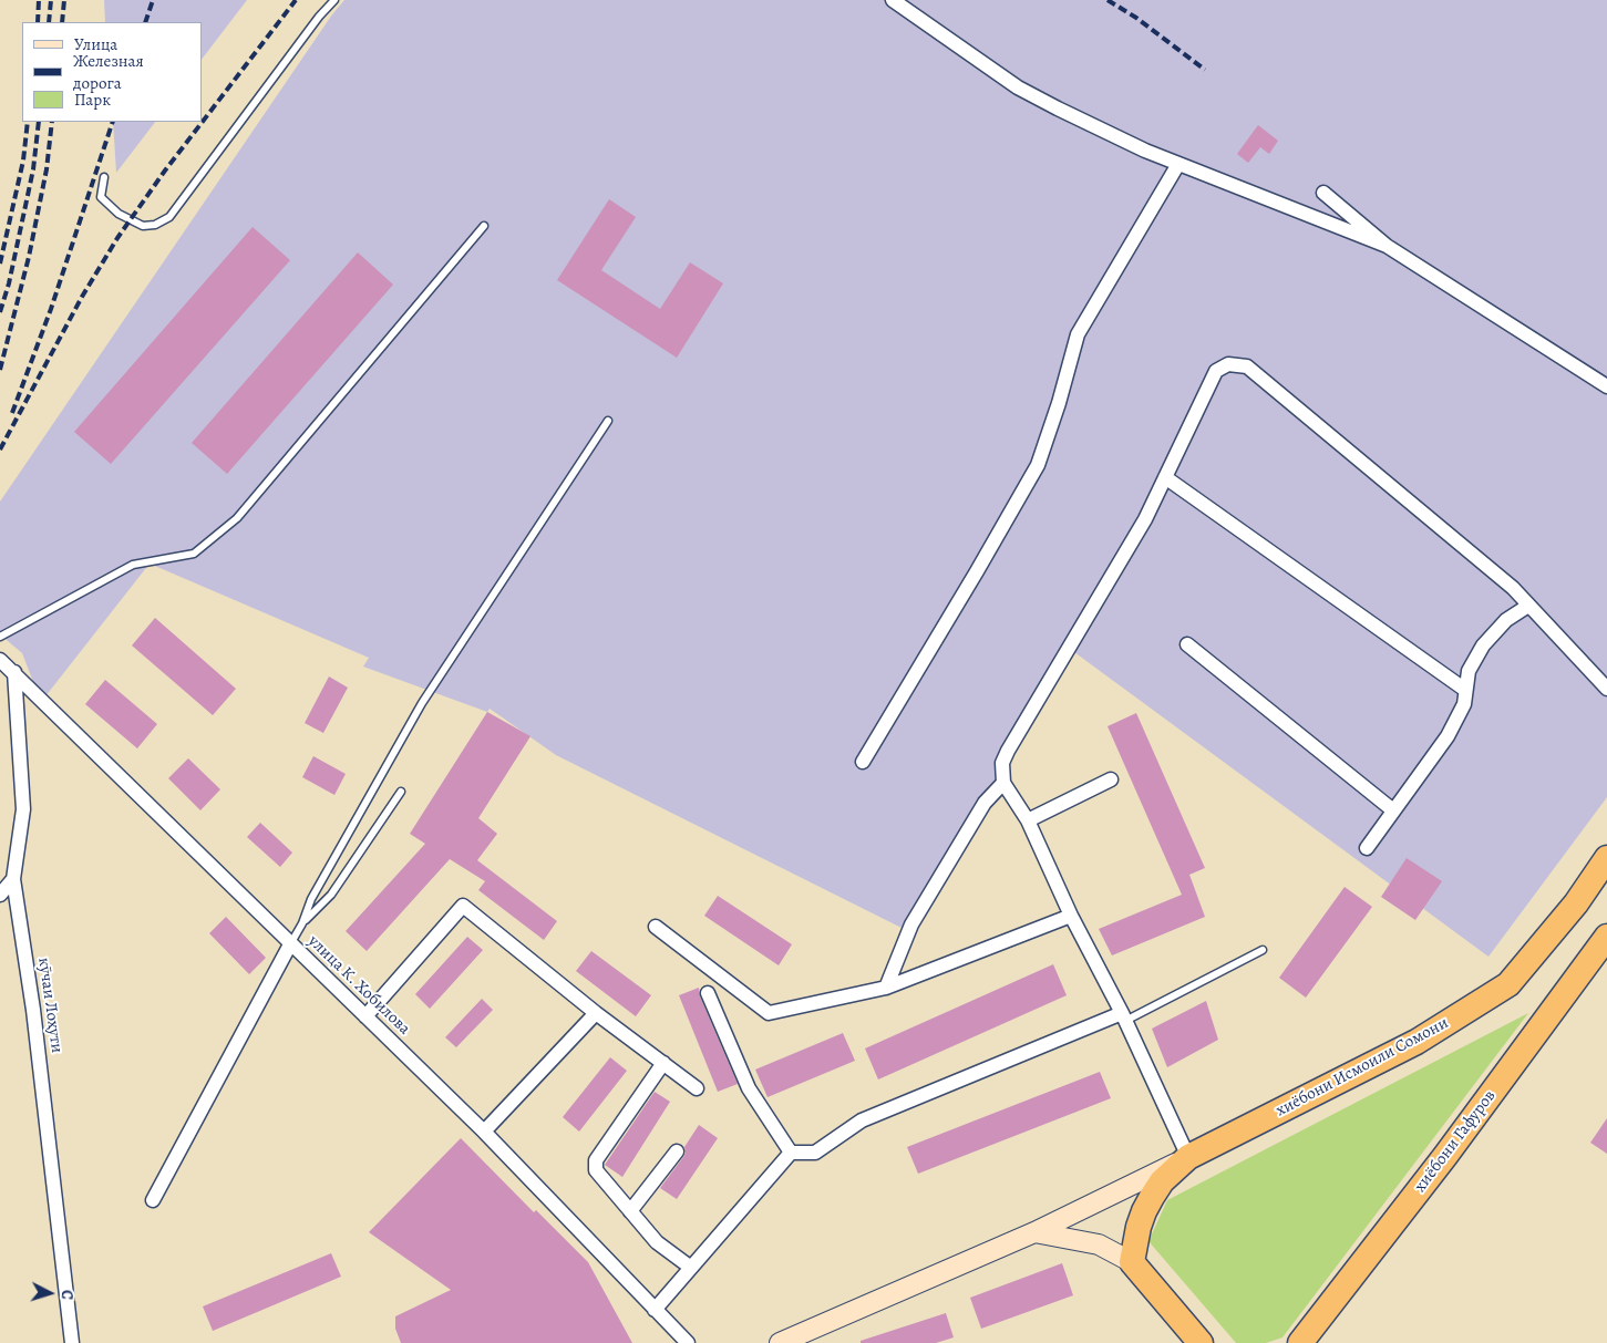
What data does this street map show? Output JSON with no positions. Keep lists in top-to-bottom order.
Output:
{
  "streets": {
    "highway": ["хиёбони Исмоили Сомони", "хиёбони Гафуров"],
    "street": ["улица К. Хобилова", "кӯчаи Лоҳути"]
  },
  "crossings": [
    ["улица К. Хобилова", "кӯчаи Лоҳути"]
  ],
  "legend": ["Улица", "Железная дорога", "Парк"],
  "north": "right"
}
